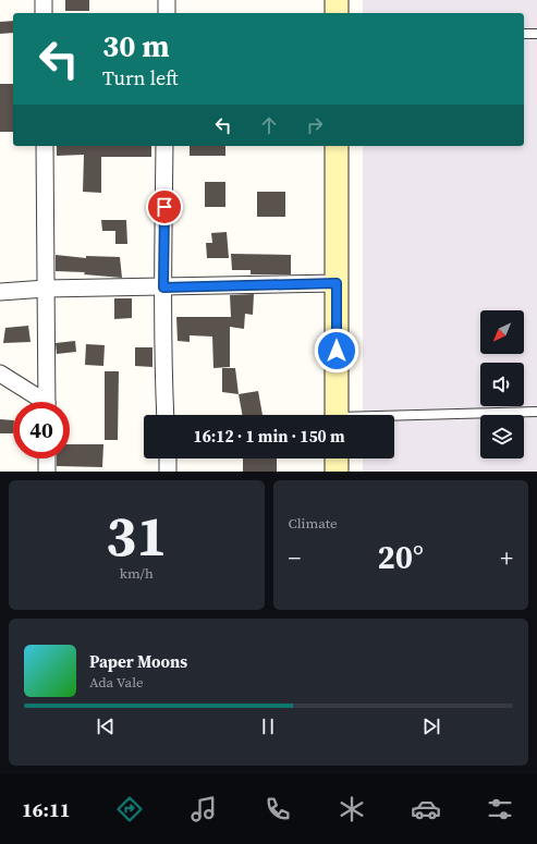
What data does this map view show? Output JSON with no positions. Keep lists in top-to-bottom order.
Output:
{
  "north": "bottom left",
  "page": {
    "turn": ["30 m", "Turn left"],
    "limit": "40",
    "trip": "16:12 · 1 min · 150 m",
    "tile": [
      ["31", "km/h"],
      "Climate"
    ],
    "heat": ["−", "20°", "+"],
    "song": ["Paper Moons", "Ada Vale"],
    "tabs": "16:11"
  }
}
